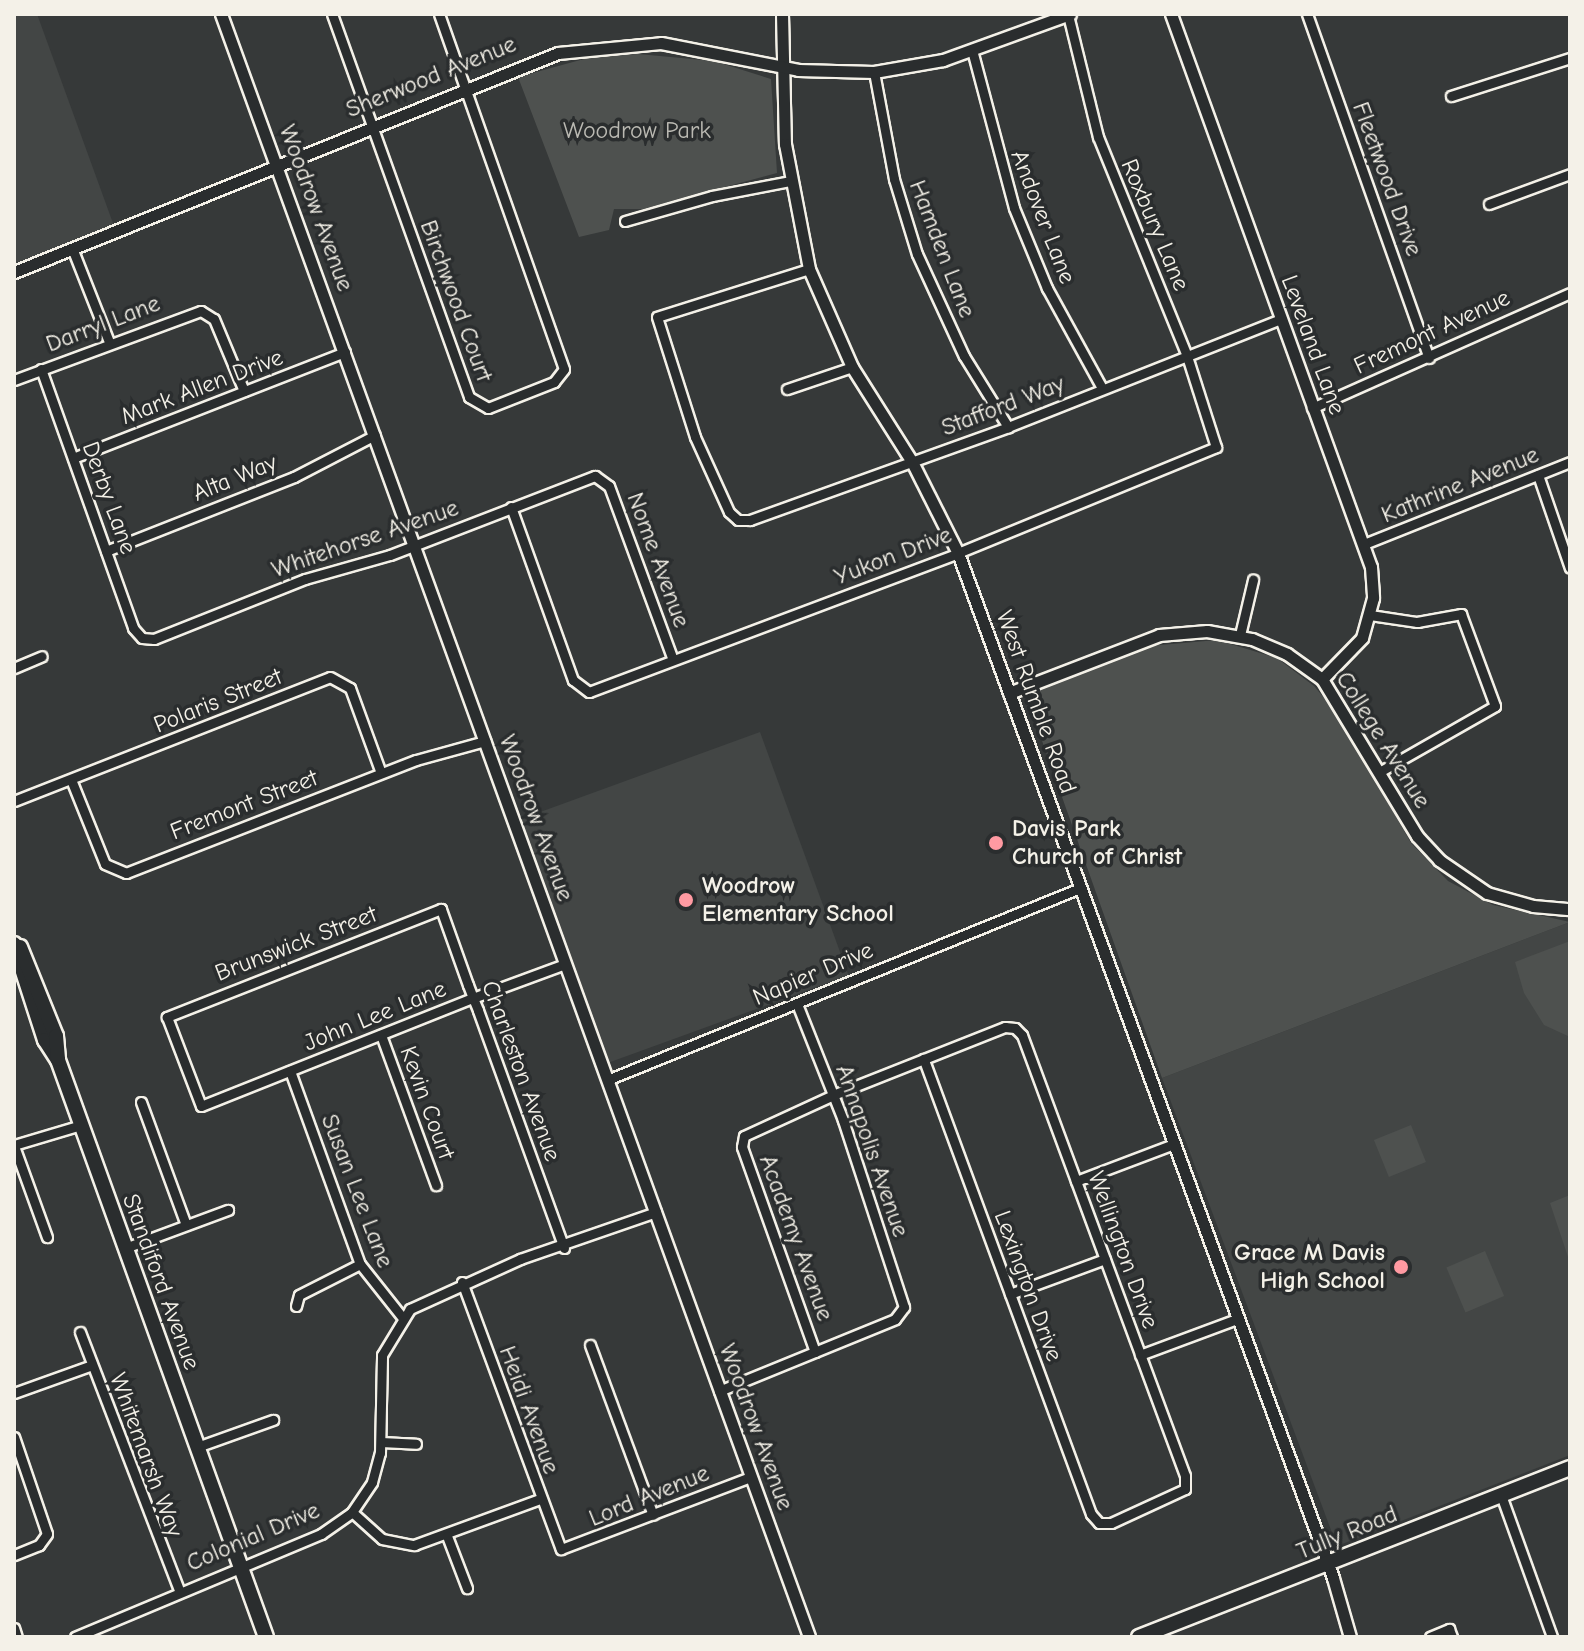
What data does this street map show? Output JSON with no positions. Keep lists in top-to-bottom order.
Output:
{
  "streets": {
    "main road": ["Standiford Avenue", "Tully Road"],
    "street": [
      "Sherwood Avenue",
      "Fleetwood Drive",
      "Woodrow Avenue",
      "Andover Lane",
      "Roxbury Lane",
      "Hamden Lane",
      "Birchwood Court",
      "Darryl Lane",
      "Fremont Avenue",
      "Leveland Lane",
      "Mark Allen Drive",
      "Stafford Way",
      "Alta Way",
      "Kathrine Avenue",
      "Derby Lane",
      "Whitehorse Avenue",
      "Yukon Drive",
      "Nome Avenue",
      "Polaris Street",
      "West Rumble Road",
      "College Avenue",
      "Fremont Street",
      "Brunswick Street",
      "Napier Drive",
      "John Lee Lane",
      "Charleston Avenue",
      "Kevin Court",
      "Annapolis Avenue",
      "Susan Lee Lane",
      "Academy Avenue",
      "Wellington Drive",
      "Lexington Drive",
      "Heidi Avenue",
      "Whitemarsh Way",
      "Lord Avenue",
      "Colonial Drive"
    ]
  },
  "crossings": [
    ["Sherwood Avenue", "Woodrow Avenue"],
    ["Sherwood Avenue", "Andover Lane"],
    ["Sherwood Avenue", "Roxbury Lane"],
    ["Sherwood Avenue", "Hamden Lane"],
    ["Sherwood Avenue", "Birchwood Court"],
    ["Sherwood Avenue", "West Rumble Road"],
    ["Fleetwood Drive", "Fremont Avenue"],
    ["Woodrow Avenue", "Mark Allen Drive"],
    ["Woodrow Avenue", "Alta Way"],
    ["Woodrow Avenue", "Whitehorse Avenue"],
    ["Woodrow Avenue", "Fremont Street"],
    ["Woodrow Avenue", "Napier Drive"],
    ["Woodrow Avenue", "John Lee Lane"],
    ["Woodrow Avenue", "Lord Avenue"],
    ["Andover Lane", "Stafford Way"],
    ["Roxbury Lane", "Stafford Way"],
    ["Roxbury Lane", "Yukon Drive"],
    ["Hamden Lane", "Stafford Way"],
    ["Darryl Lane", "Mark Allen Drive"],
    ["Darryl Lane", "Derby Lane"],
    ["Fremont Avenue", "Leveland Lane"],
    ["Leveland Lane", "Stafford Way"],
    ["Leveland Lane", "Kathrine Avenue"],
    ["Leveland Lane", "College Avenue"],
    ["Mark Allen Drive", "Derby Lane"],
    ["Stafford Way", "West Rumble Road"],
    ["Alta Way", "Derby Lane"],
    ["Derby Lane", "Whitehorse Avenue"],
    ["Whitehorse Avenue", "Yukon Drive"],
    ["Whitehorse Avenue", "Nome Avenue"],
    ["Yukon Drive", "Nome Avenue"],
    ["Yukon Drive", "West Rumble Road"],
    ["Polaris Street", "Fremont Street"],
    ["West Rumble Road", "College Avenue"],
    ["West Rumble Road", "Napier Drive"],
    ["West Rumble Road", "Tully Road"],
    ["Brunswick Street", "John Lee Lane"],
    ["Brunswick Street", "Charleston Avenue"],
    ["Napier Drive", "Annapolis Avenue"],
    ["John Lee Lane", "Charleston Avenue"],
    ["John Lee Lane", "Kevin Court"],
    ["John Lee Lane", "Susan Lee Lane"],
    ["Annapolis Avenue", "Academy Avenue"],
    ["Susan Lee Lane", "Colonial Drive"],
    ["Wellington Drive", "Lexington Drive"],
    ["Standiford Avenue", "Colonial Drive"],
    ["Heidi Avenue", "Lord Avenue"],
    ["Whitemarsh Way", "Colonial Drive"]
  ],
  "parks": ["Woodrow Park"],
  "places": ["Davis Park Church of Christ", "Woodrow Elementary School", "Grace M Davis High School"]
}
